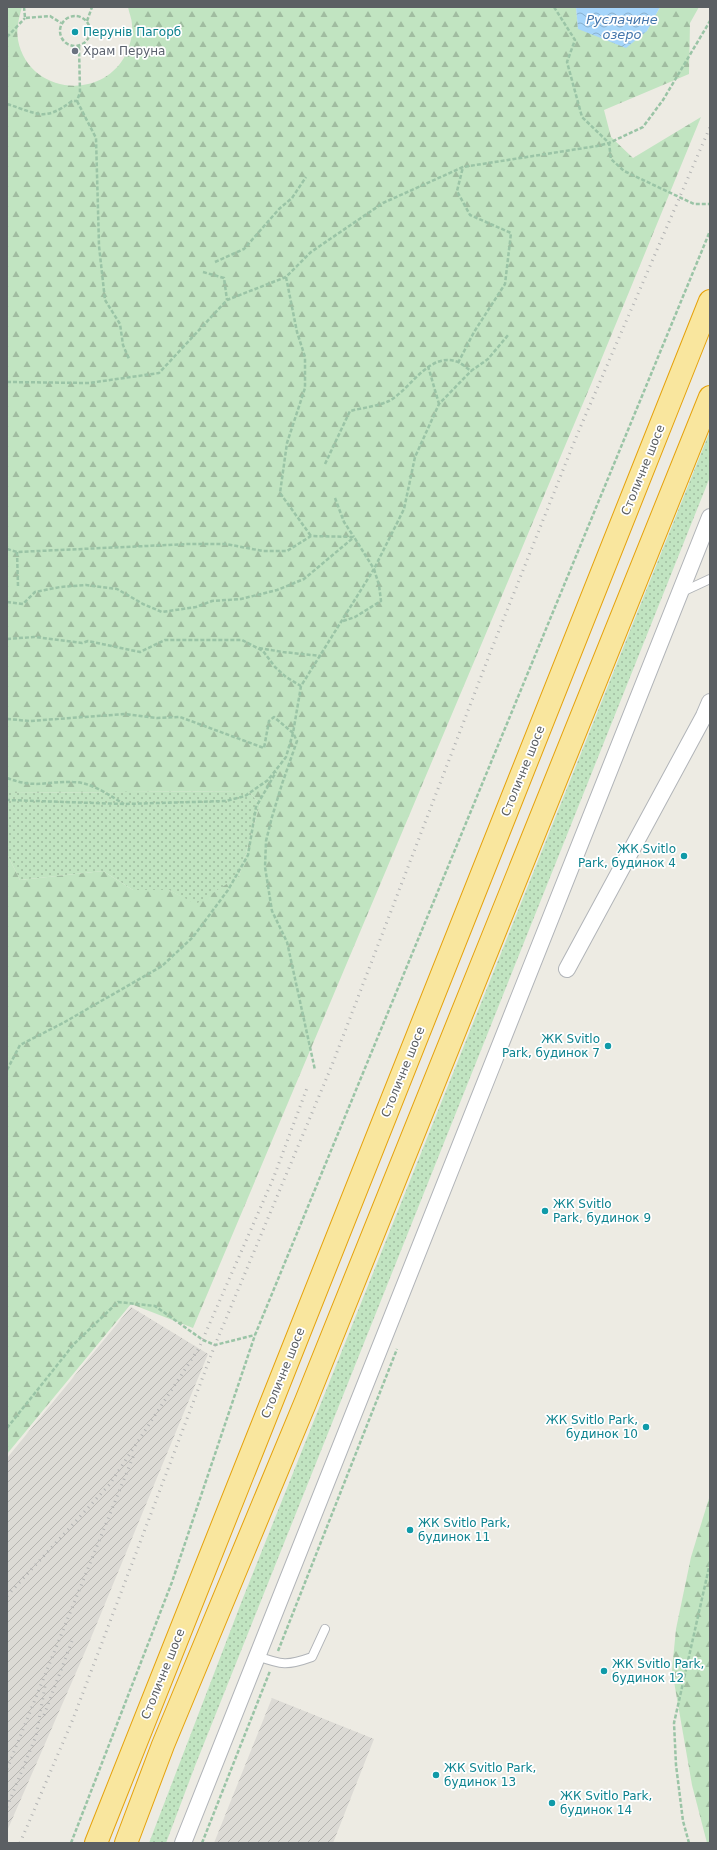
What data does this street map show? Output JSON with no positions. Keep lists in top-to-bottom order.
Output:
{
  "streets": {
    "highway": ["Столичне шосе"]
  },
  "water": ["Руслачине озеро"],
  "places": [
    "Перунів Пагорб",
    "Храм Перуна",
    "ЖК Svitlo Park, будинок 4",
    "ЖК Svitlo Park, будинок 7",
    "ЖК Svitlo Park, будинок 9",
    "ЖК Svitlo Park, будинок 10",
    "ЖК Svitlo Park, будинок 11",
    "ЖК Svitlo Park, будинок 12",
    "ЖК Svitlo Park, будинок 13",
    "ЖК Svitlo Park, будинок 14"
  ]
}
